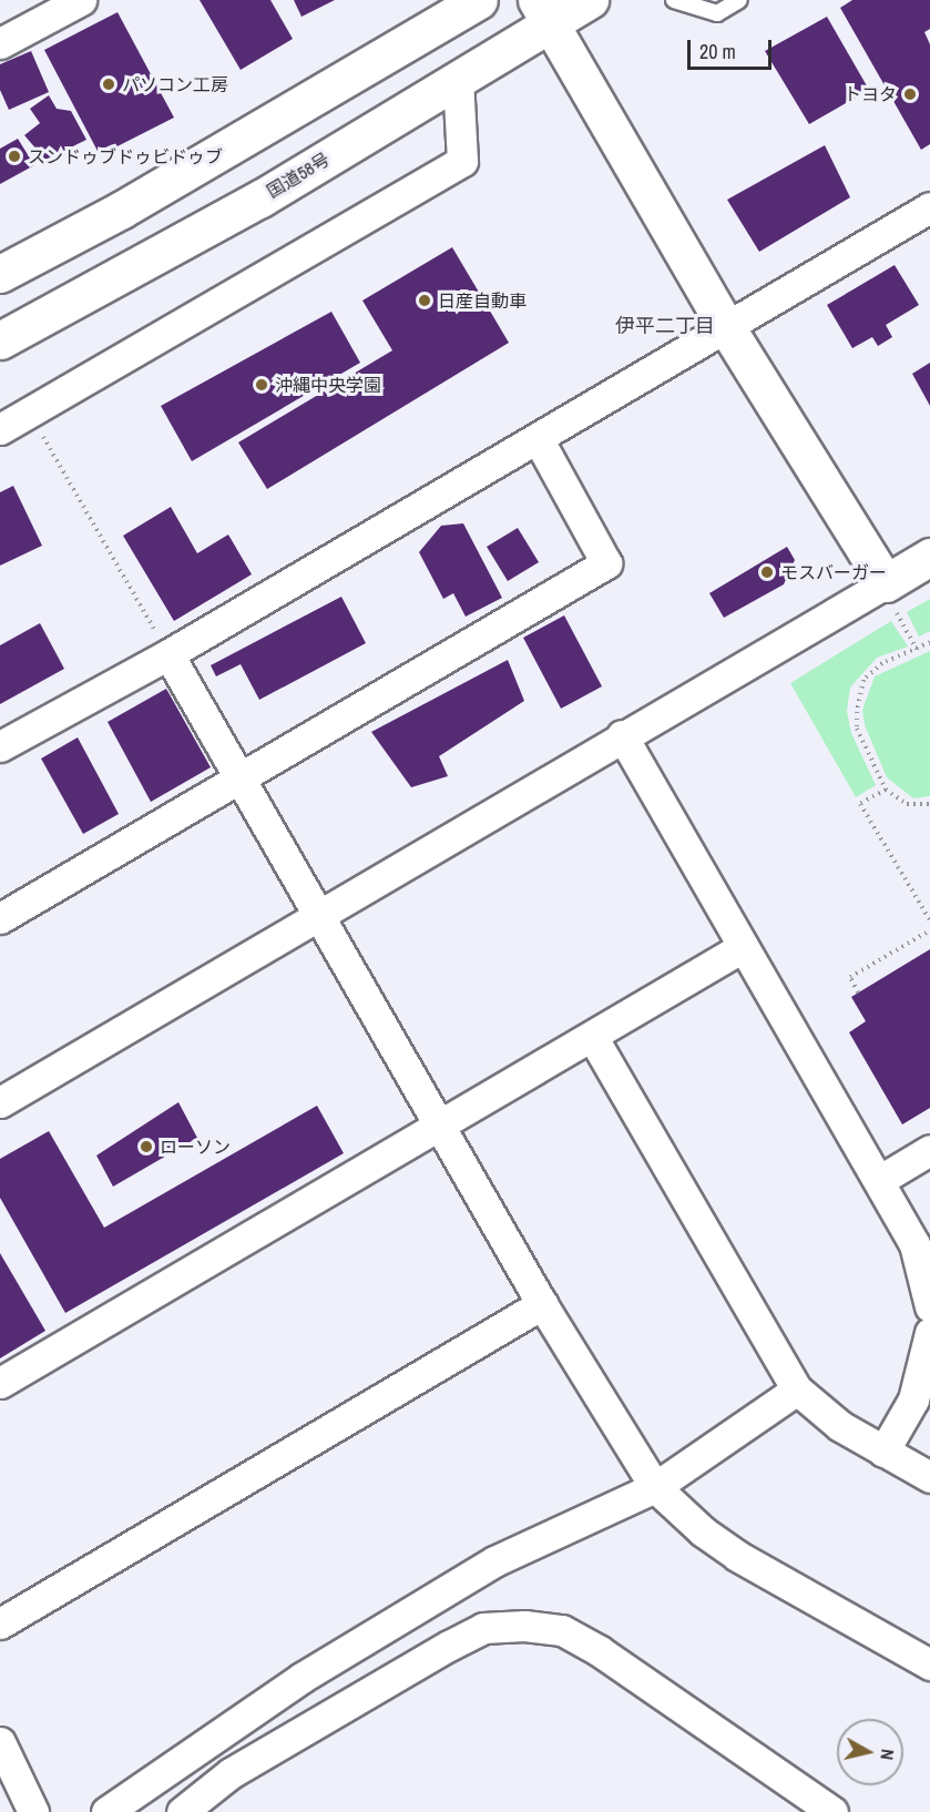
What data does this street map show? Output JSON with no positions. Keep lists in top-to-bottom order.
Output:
{
  "streets": {
    "main road": ["国道58号"]
  },
  "districts": ["伊平二丁目"],
  "places": [
    "パソコン工房",
    "トヨタ",
    "スンドゥブドゥビドゥブ",
    "日産自動車",
    "沖縄中央学園",
    "モスバーガー",
    "ローソン"
  ],
  "scale_bar": "20 m",
  "north": "right"
}
